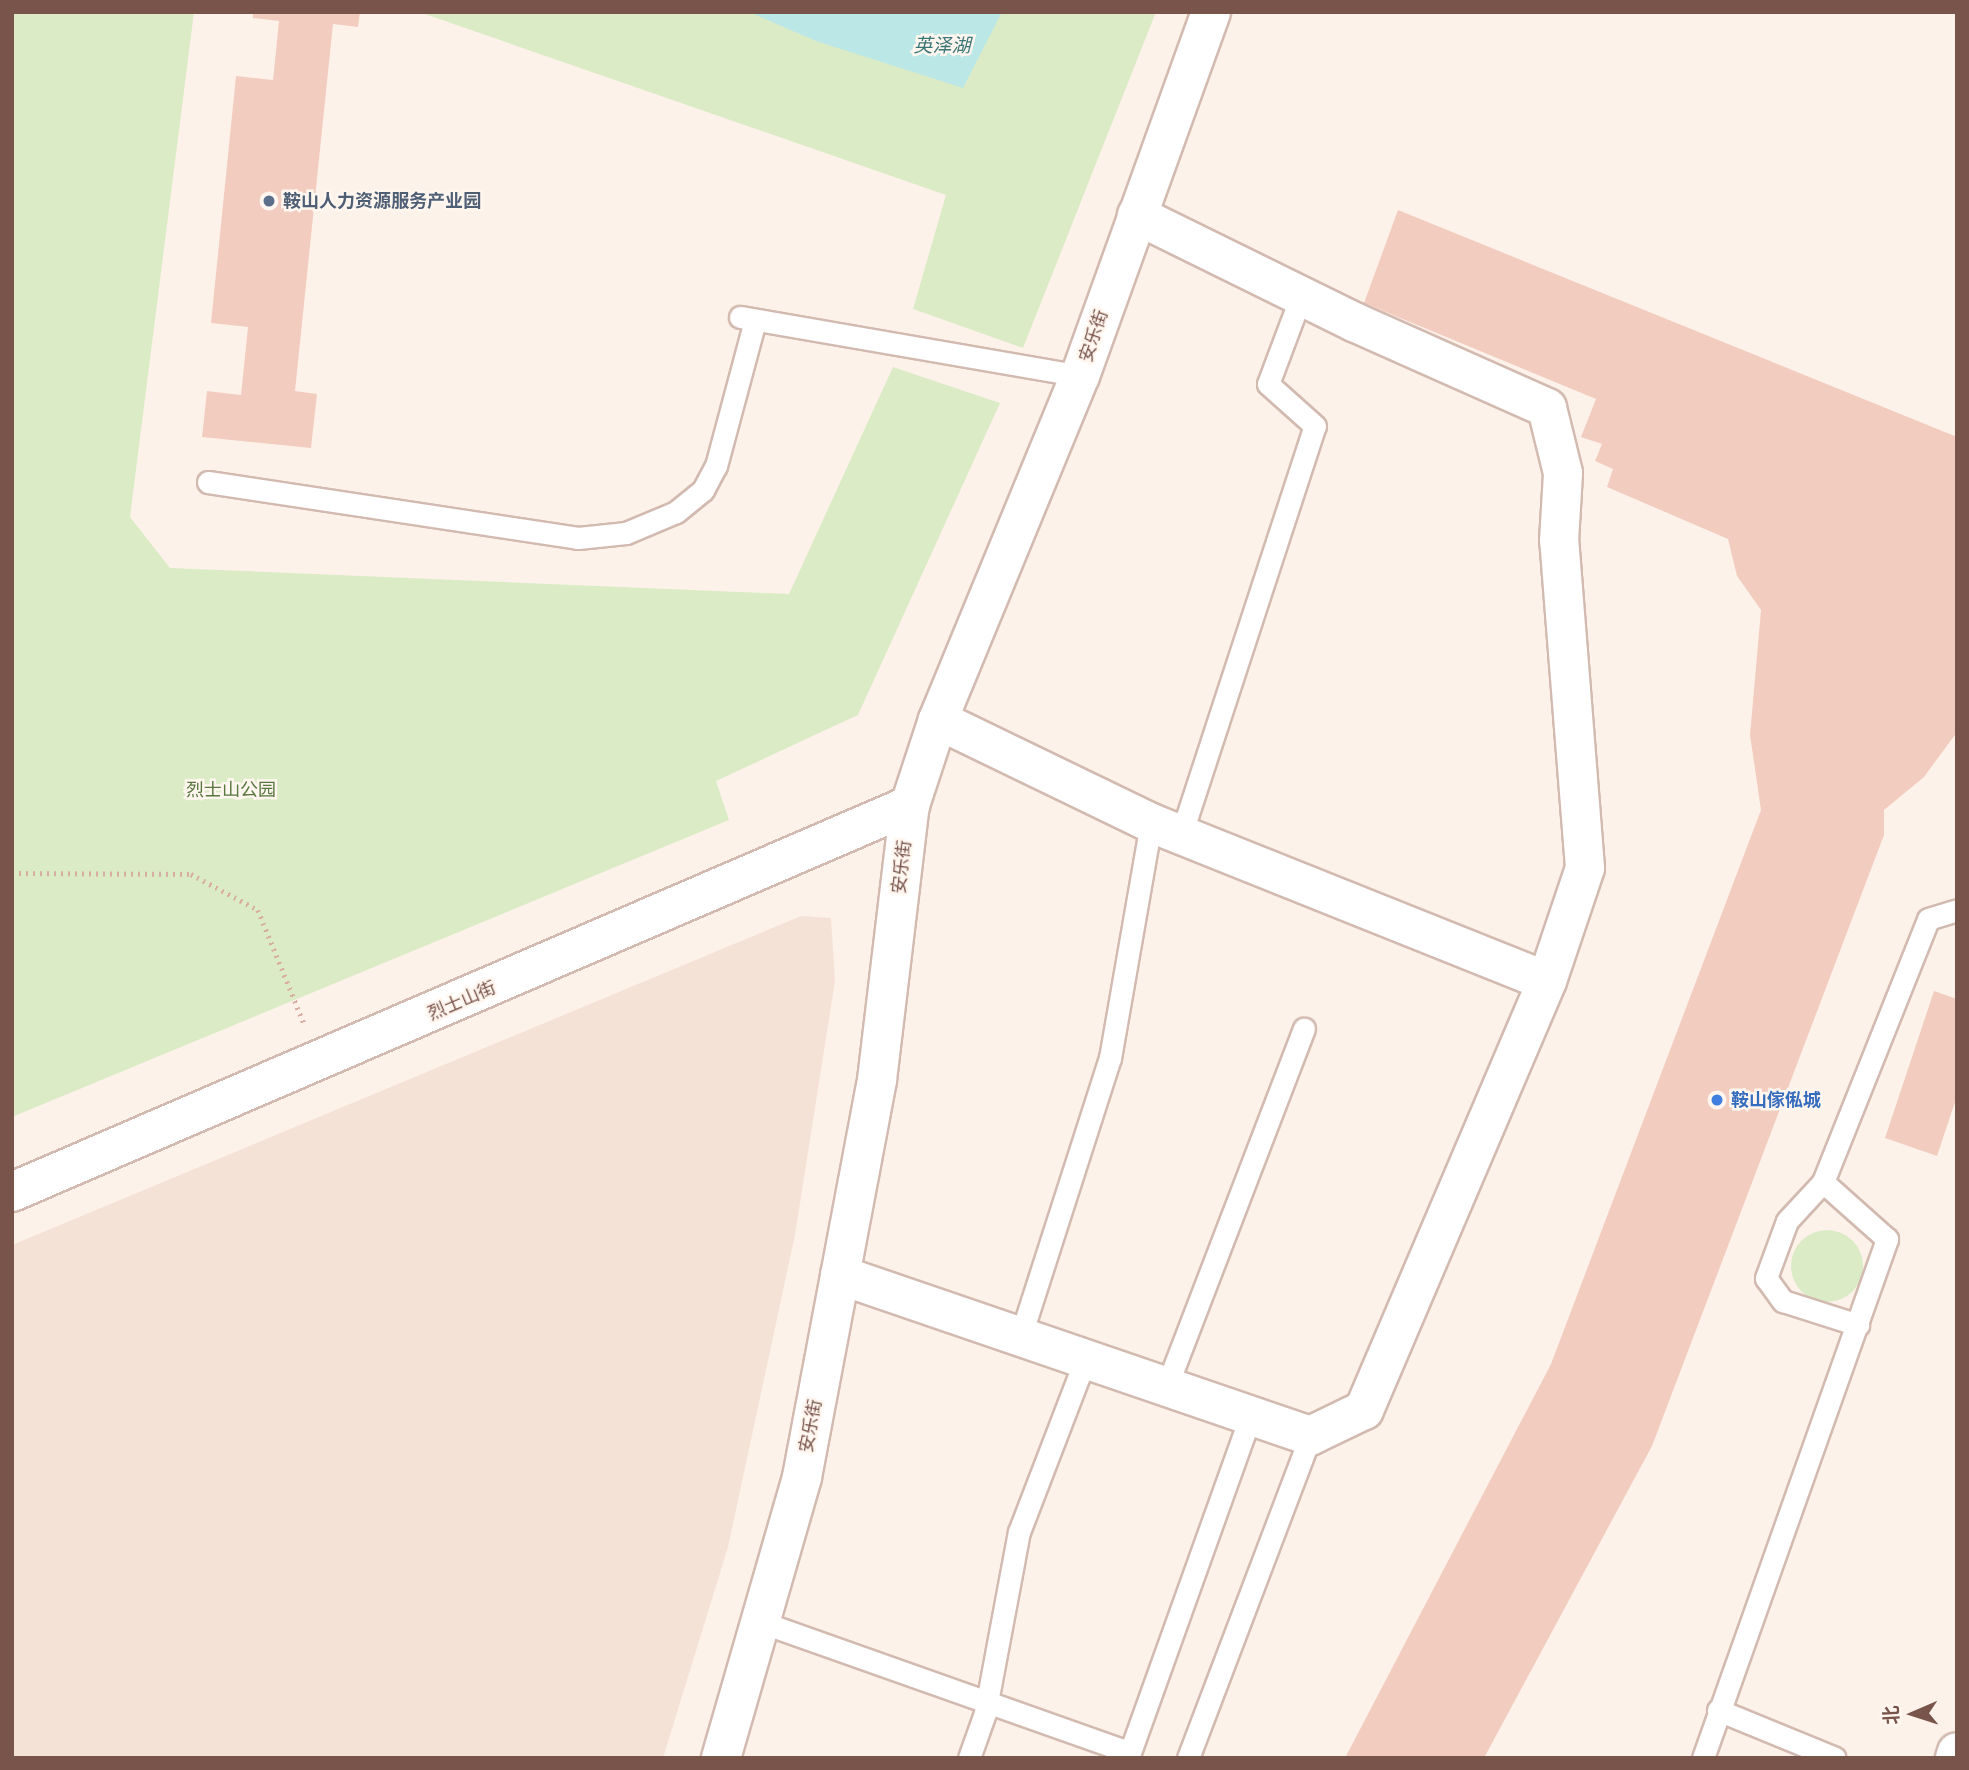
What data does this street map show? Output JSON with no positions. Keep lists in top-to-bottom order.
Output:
{
  "streets": {
    "street": ["安乐街", "烈士山街"]
  },
  "crossings": [
    ["安乐街", "烈士山街"]
  ],
  "water": ["英泽湖"],
  "parks": ["烈士山公园"],
  "places": ["鞍山人力资源服务产业园", "鞍山傢俬城"],
  "north": "left"
}
